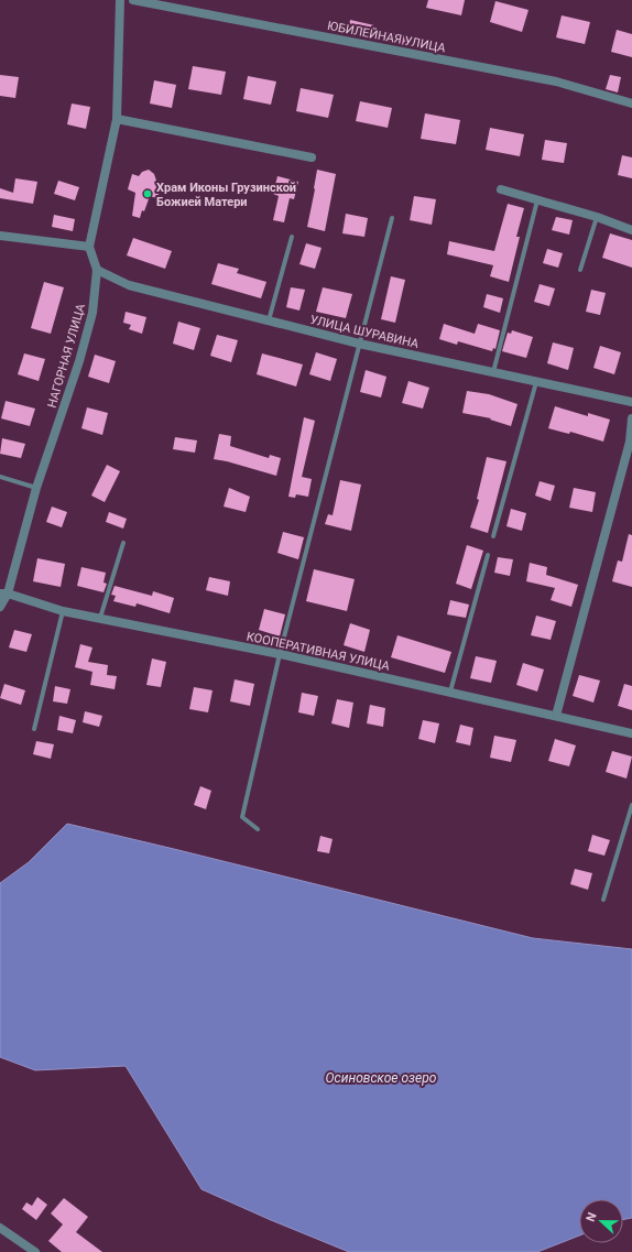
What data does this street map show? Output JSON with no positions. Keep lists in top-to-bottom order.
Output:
{
  "streets": {
    "street": [
      "ЮБИЛЕЙНАЯ УЛИЦА",
      "УЛИЦА ШУРАВИНА",
      "НАГОРНАЯ УЛИЦА",
      "КООПЕРАТИВНАЯ УЛИЦА"
    ]
  },
  "crossings": [
    ["УЛИЦА ШУРАВИНА", "НАГОРНАЯ УЛИЦА"],
    ["НАГОРНАЯ УЛИЦА", "КООПЕРАТИВНАЯ УЛИЦА"]
  ],
  "water": ["Осиновское озеро"],
  "places": ["Храм Иконы Грузинской Божией Матери"],
  "north": "left"
}
